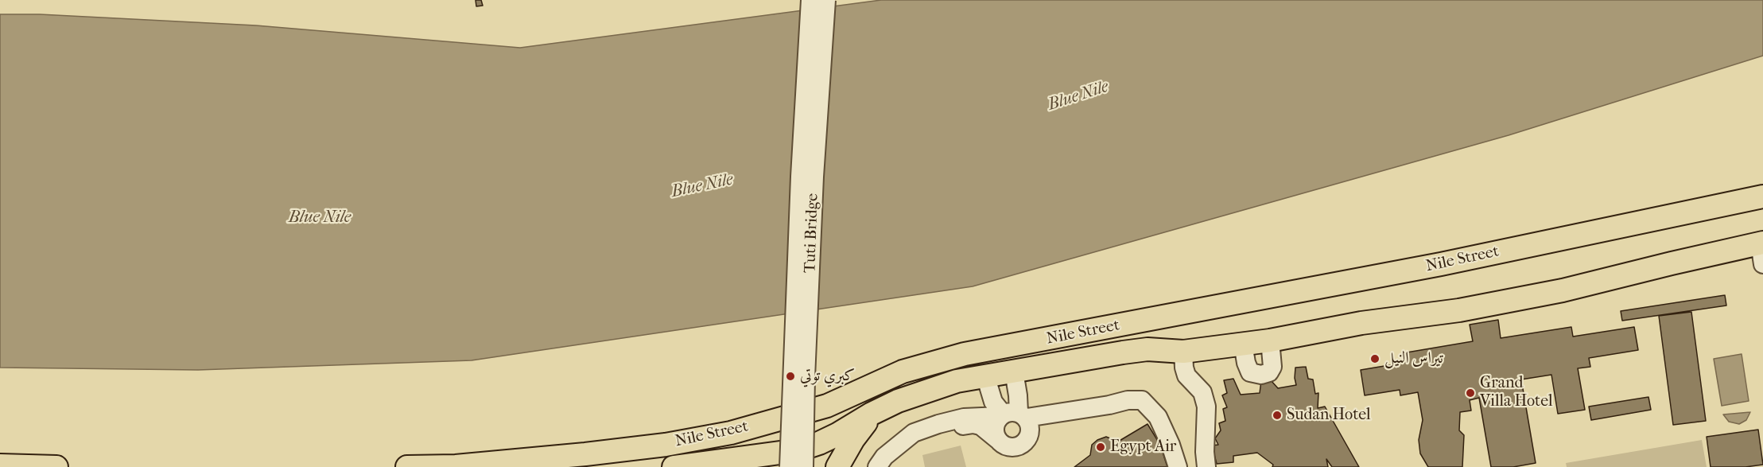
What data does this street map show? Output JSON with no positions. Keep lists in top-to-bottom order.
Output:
{
  "streets": {
    "main road": ["Nile Street"],
    "street": ["Tuti Bridge"]
  },
  "water": ["Blue Nile"],
  "places": [
    "تيراس النيل",
    "كبري توتي",
    "Grand Villa Hotel",
    "Sudan Hotel",
    "Egypt Air"
  ]
}
